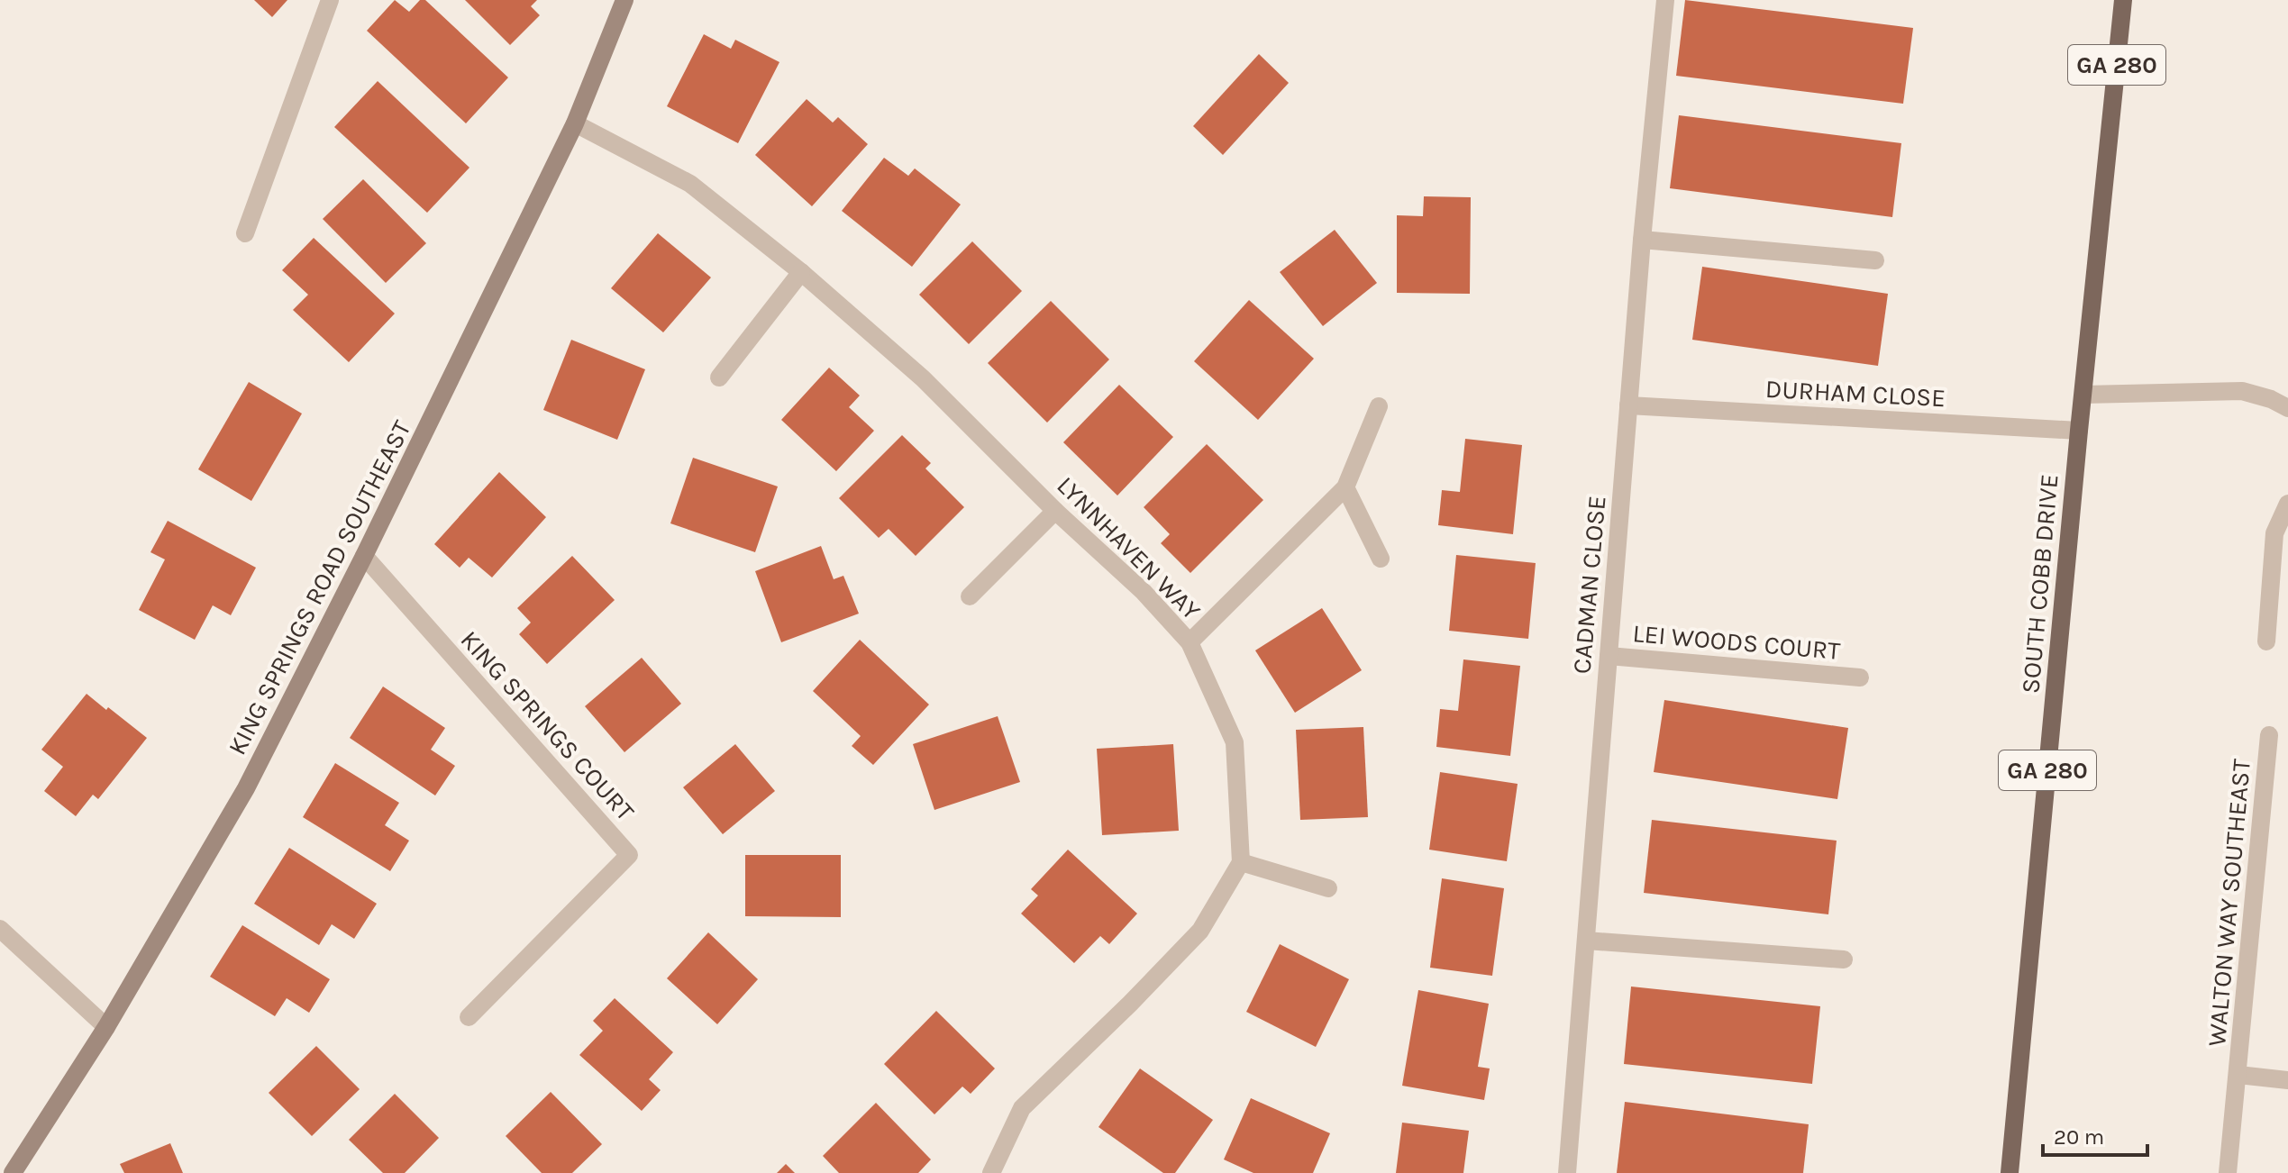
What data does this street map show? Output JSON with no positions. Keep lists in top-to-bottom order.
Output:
{
  "streets": {
    "main road": ["GA 280", "SOUTH COBB DRIVE"],
    "street": [
      "DURHAM CLOSE",
      "LYNNHAVEN WAY",
      "CADMAN CLOSE",
      "KING SPRINGS ROAD SOUTHEAST",
      "LEI WOODS COURT",
      "KING SPRINGS COURT",
      "WALTON WAY SOUTHEAST"
    ]
  },
  "crossings": [
    ["DURHAM CLOSE", "SOUTH COBB DRIVE"],
    ["DURHAM CLOSE", "CADMAN CLOSE"],
    ["LYNNHAVEN WAY", "KING SPRINGS ROAD SOUTHEAST"],
    ["CADMAN CLOSE", "LEI WOODS COURT"],
    ["KING SPRINGS ROAD SOUTHEAST", "KING SPRINGS COURT"]
  ],
  "scale_bar": "20 m"
}
